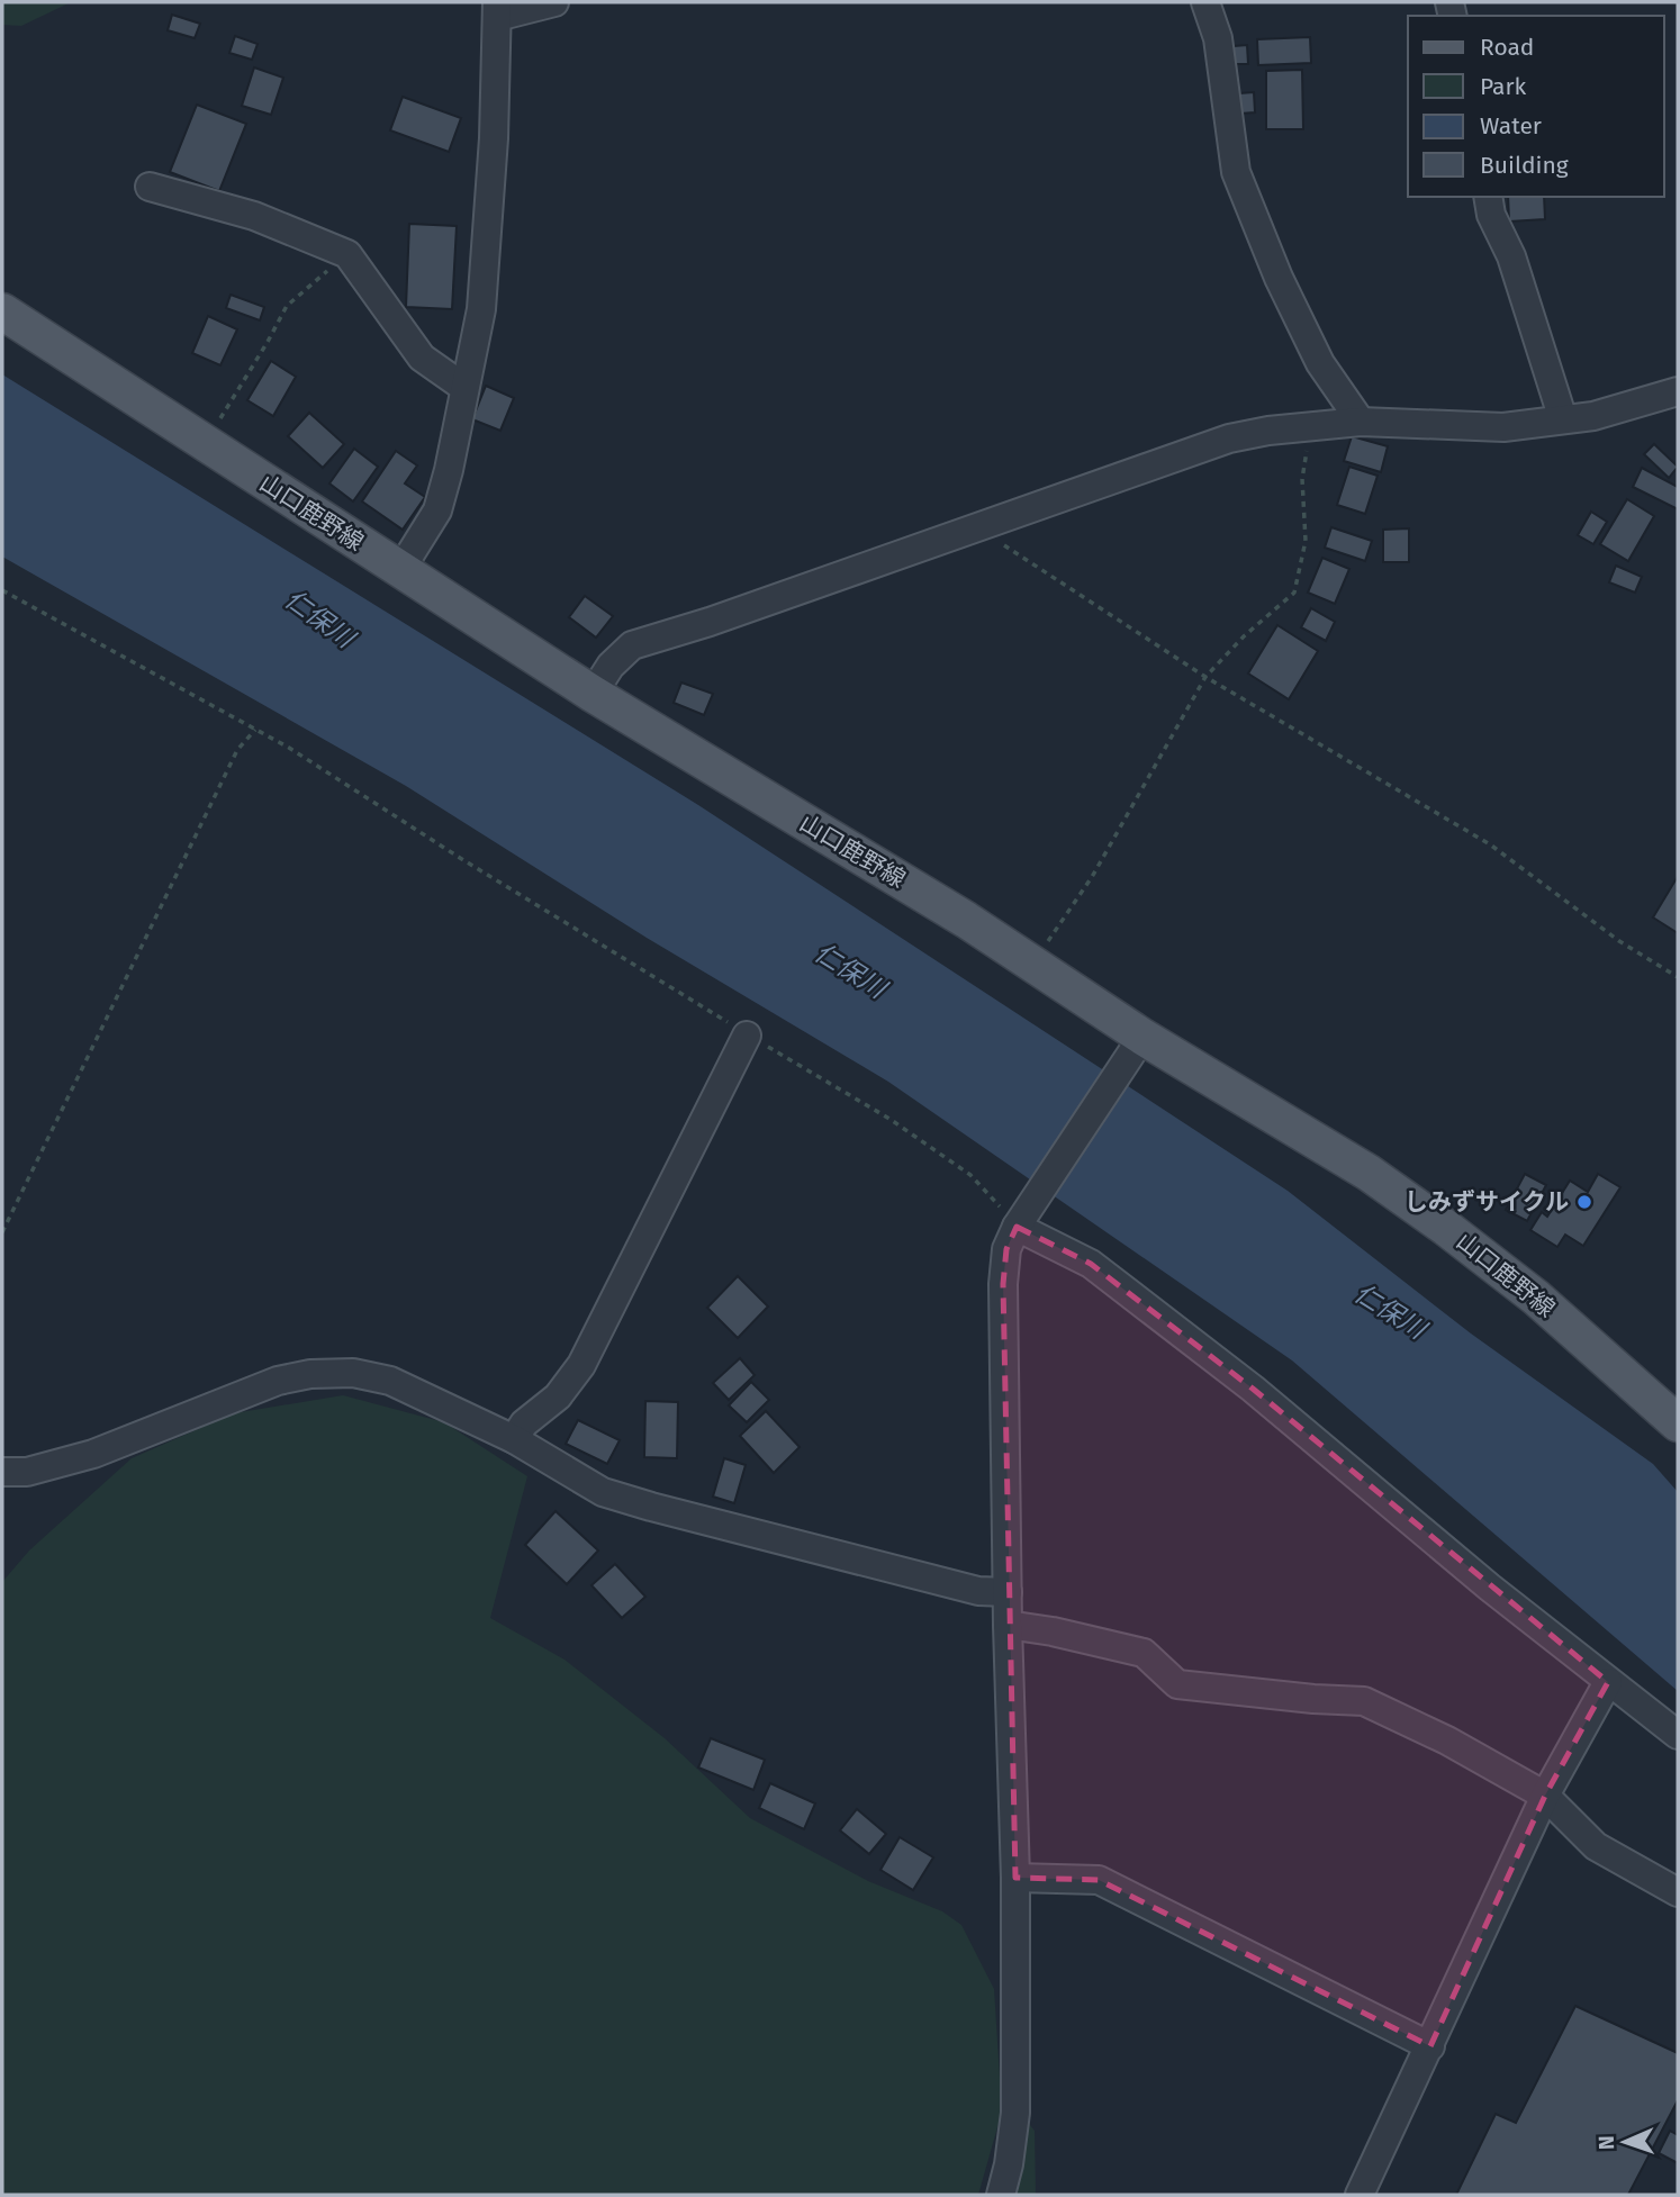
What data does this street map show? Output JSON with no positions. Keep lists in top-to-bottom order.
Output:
{
  "streets": {
    "main road": ["山口鹿野線"]
  },
  "water": ["仁保川"],
  "places": ["しみずサイクル"],
  "legend": [
    "Road",
    "Park",
    "Water",
    "Building"
  ],
  "north": "left"
}
